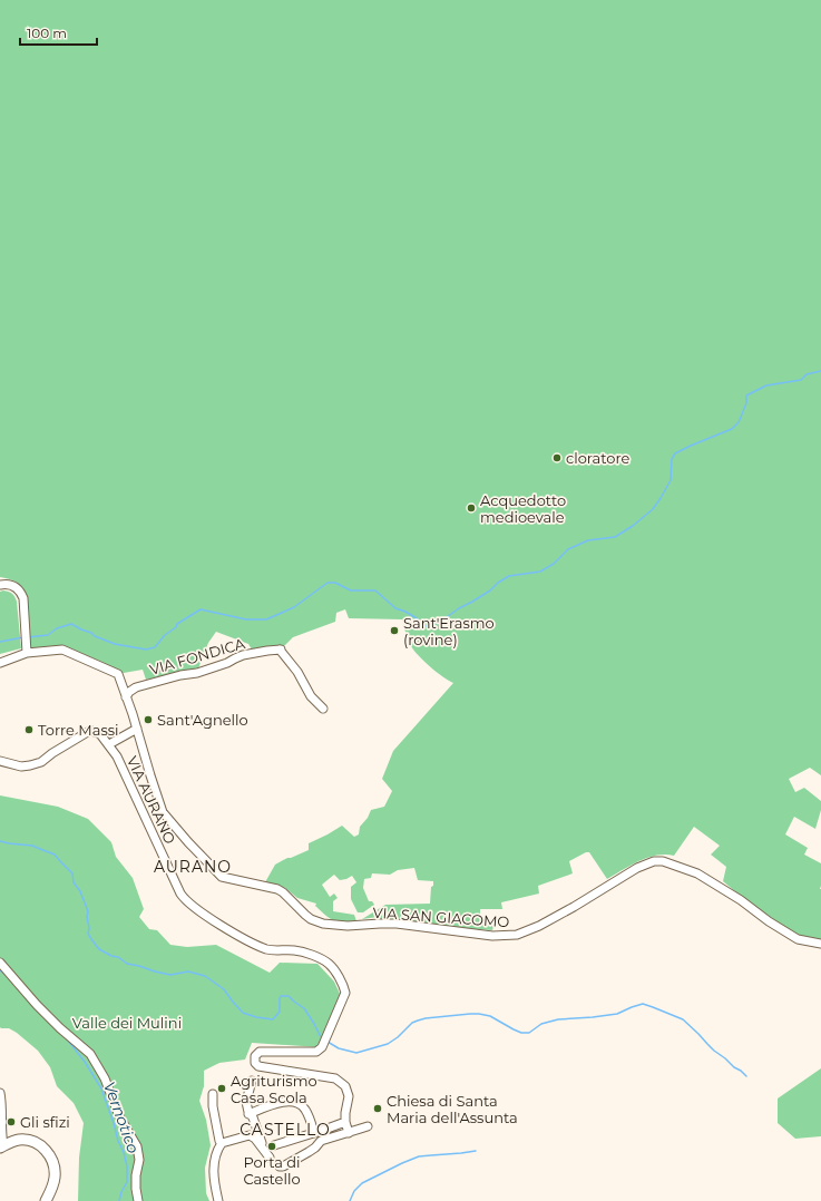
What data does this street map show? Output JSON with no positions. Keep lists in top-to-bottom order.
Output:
{
  "streets": {
    "street": ["VIA FONDICA", "VIA AURANO", "VIA SAN GIACOMO"]
  },
  "districts": ["AURANO", "CASTELLO"],
  "water": ["Vernotico"],
  "parks": ["Valle dei Mulini"],
  "places": [
    "cloratore",
    "Acquedotto medioevale",
    "Sant'Erasmo (rovine)",
    "Sant'Agnello",
    "Torre Massi",
    "Agriturismo Casa Scola",
    "Chiesa di Santa Maria dell'Assunta",
    "Gli sfizi",
    "Porta di Castello"
  ],
  "scale_bar": "100 m"
}
